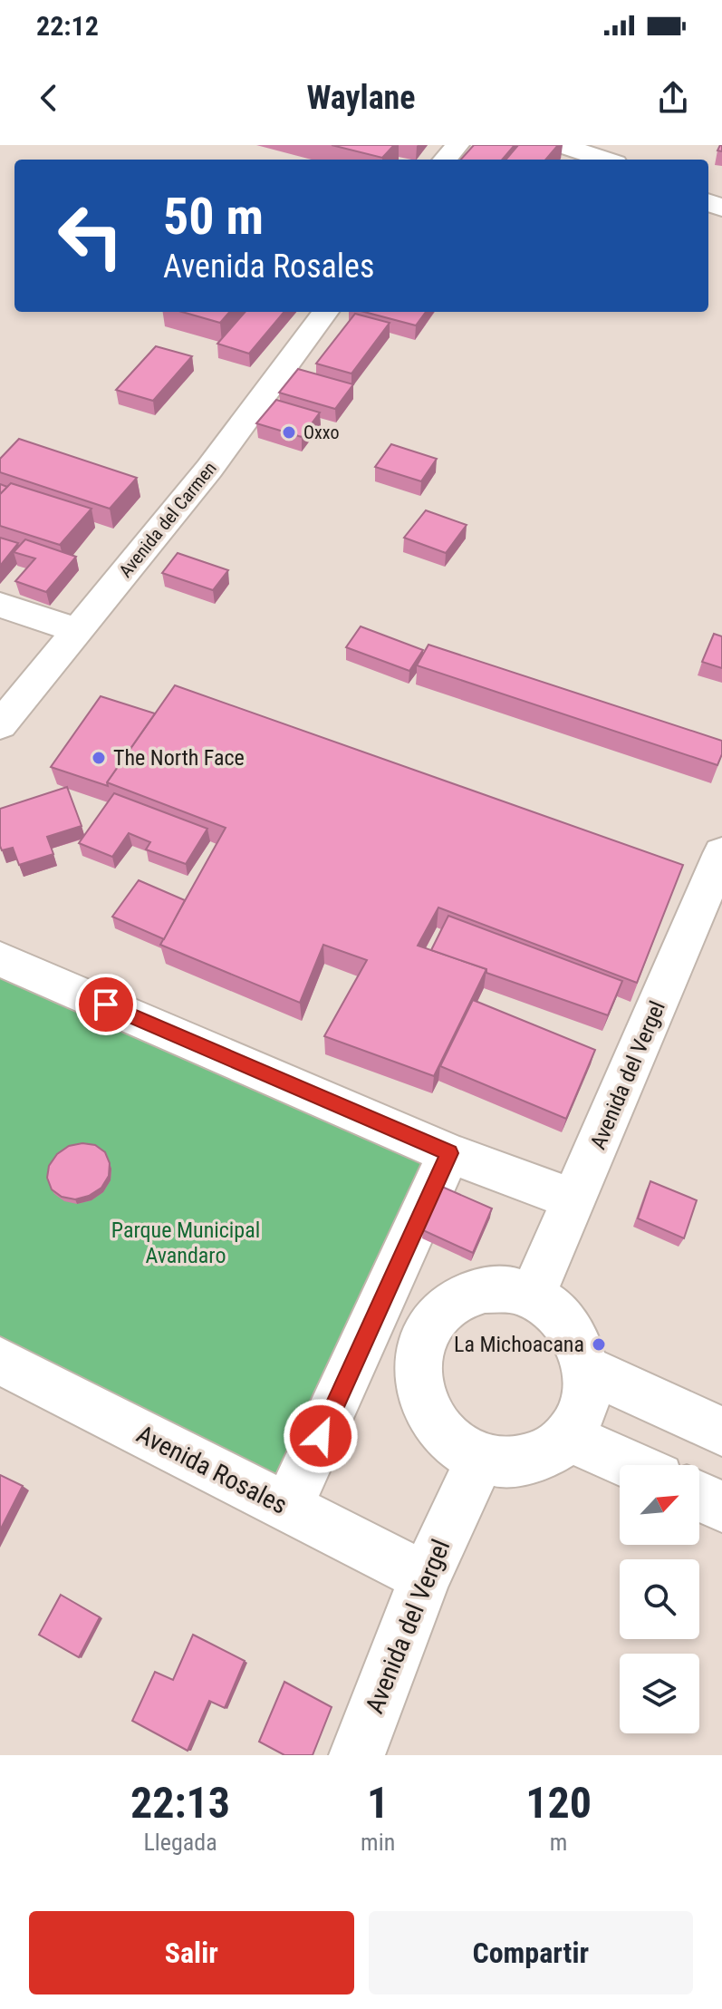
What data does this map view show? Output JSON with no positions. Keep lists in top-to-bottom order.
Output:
{
  "streets": {
    "street": ["Avenida del Carmen", "Avenida del Vergel", "Avenida Rosales"]
  },
  "crossings": [
    ["Avenida del Vergel", "Avenida Rosales"]
  ],
  "parks": ["Parque Municipal Avandaro"],
  "places": ["Oxxo", "The North Face", "La Michoacana"],
  "north": "top right",
  "page": {
    "status": "22:12",
    "header": "Waylane",
    "turn": ["50 m", "Avenida Rosales"],
    "eta": [
      "22:13",
      "Llegada",
      "1",
      "min",
      "120",
      "m"
    ],
    "buttons": ["Salir", "Compartir"]
  }
}
